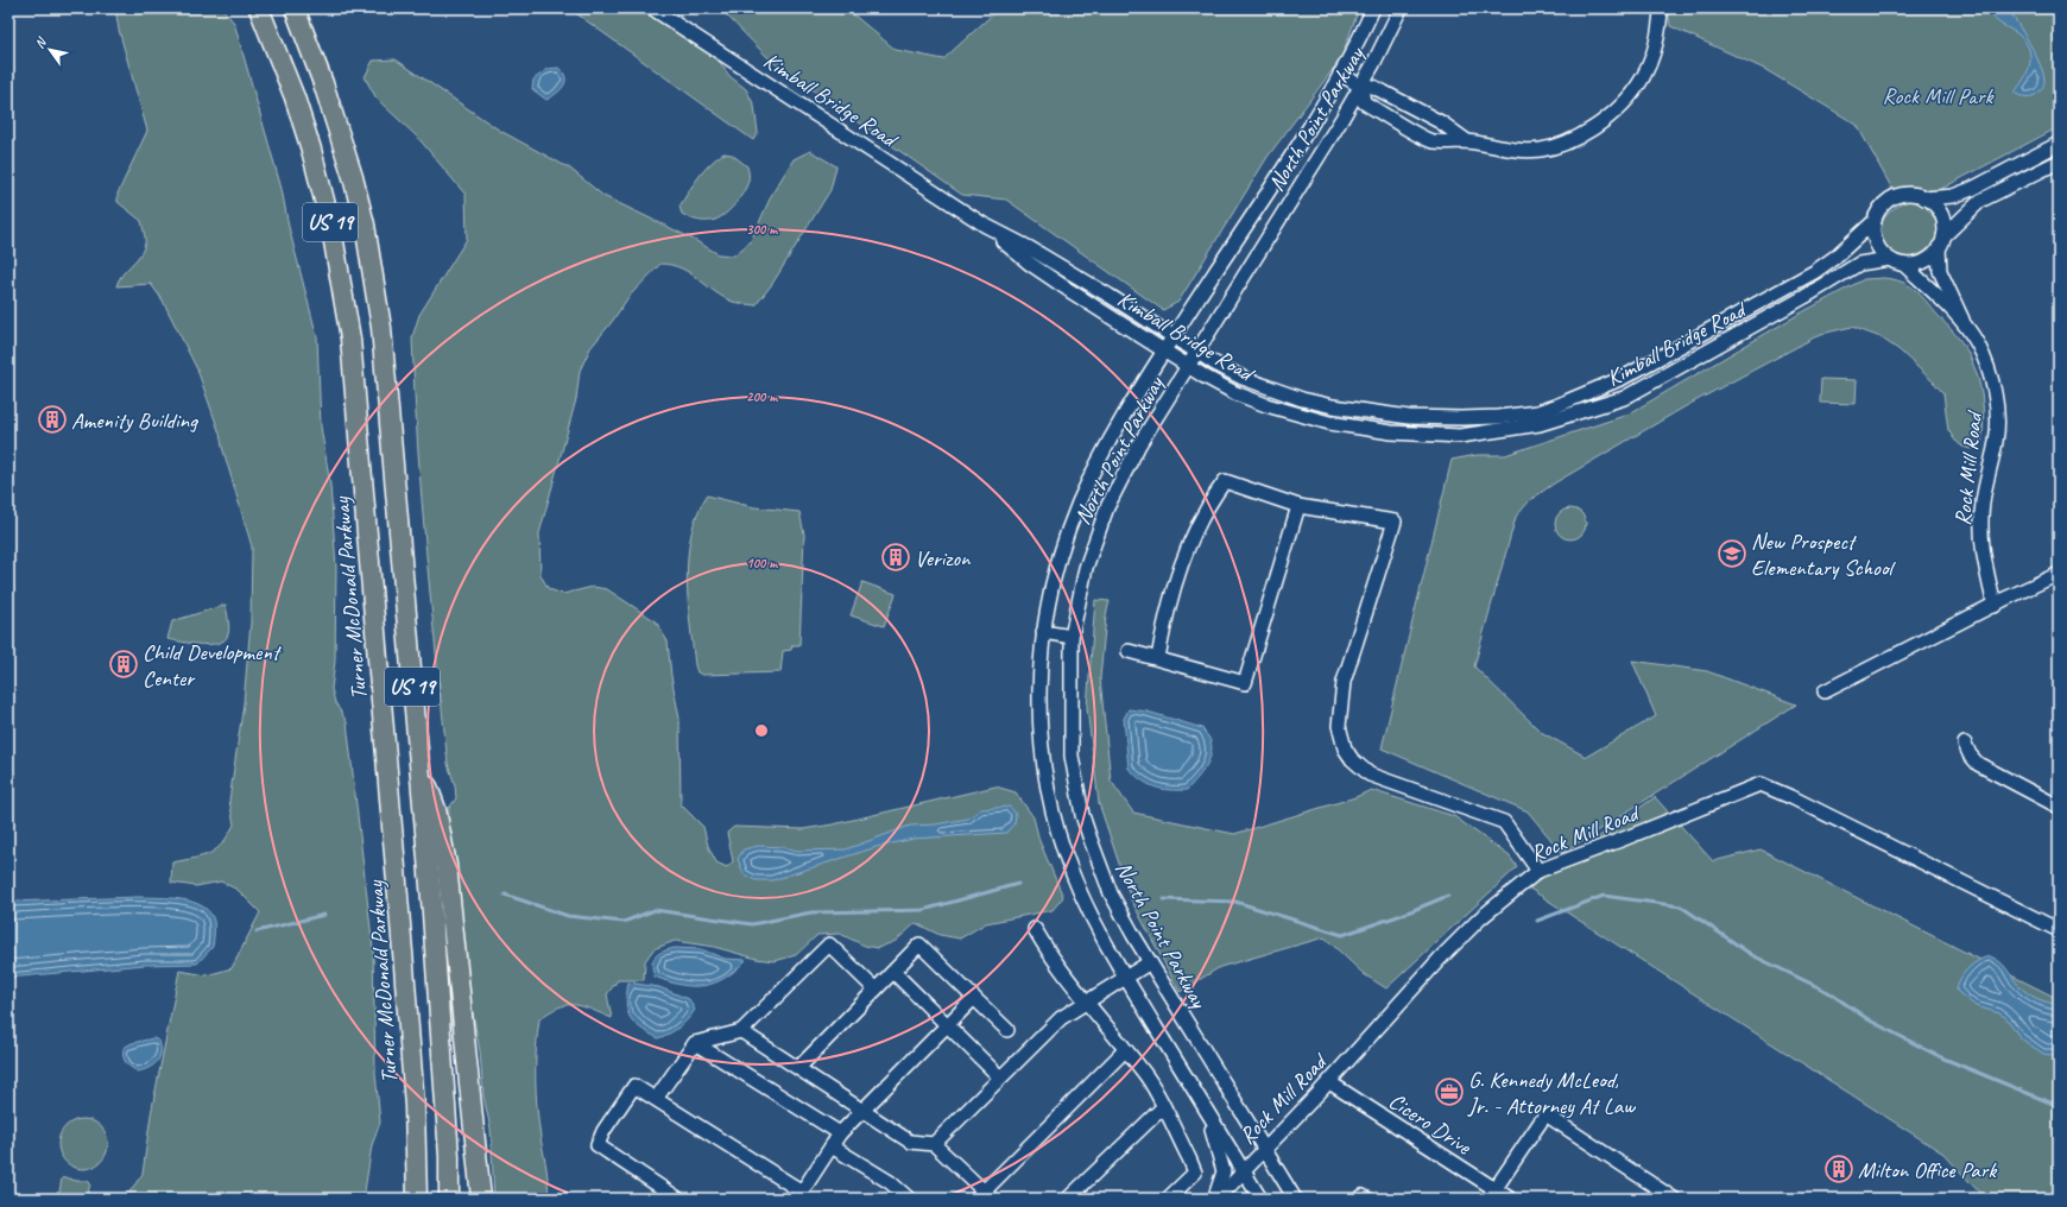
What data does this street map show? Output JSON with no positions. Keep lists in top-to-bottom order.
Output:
{
  "streets": {
    "highway": ["US 19", "Turner McDonald Parkway"],
    "street": [
      "Kimball Bridge Road",
      "North Point Parkway",
      "Rock Mill Road",
      "Cicero Drive"
    ]
  },
  "crossings": [
    ["Kimball Bridge Road", "North Point Parkway"],
    ["Kimball Bridge Road", "Rock Mill Road"],
    ["North Point Parkway", "Rock Mill Road"],
    ["Rock Mill Road", "Cicero Drive"]
  ],
  "parks": ["Rock Mill Park"],
  "places": {
    "building": [
      "Amenity Building",
      "Verizon",
      "Child Development Center",
      "Milton Office Park"
    ],
    "school or university": ["New Prospect Elementary School"],
    "office": ["G. Kennedy McLeod, Jr. - Attorney At Law"]
  },
  "north": "top left",
  "rings": ["300 m", "200 m", "100 m"]
}
